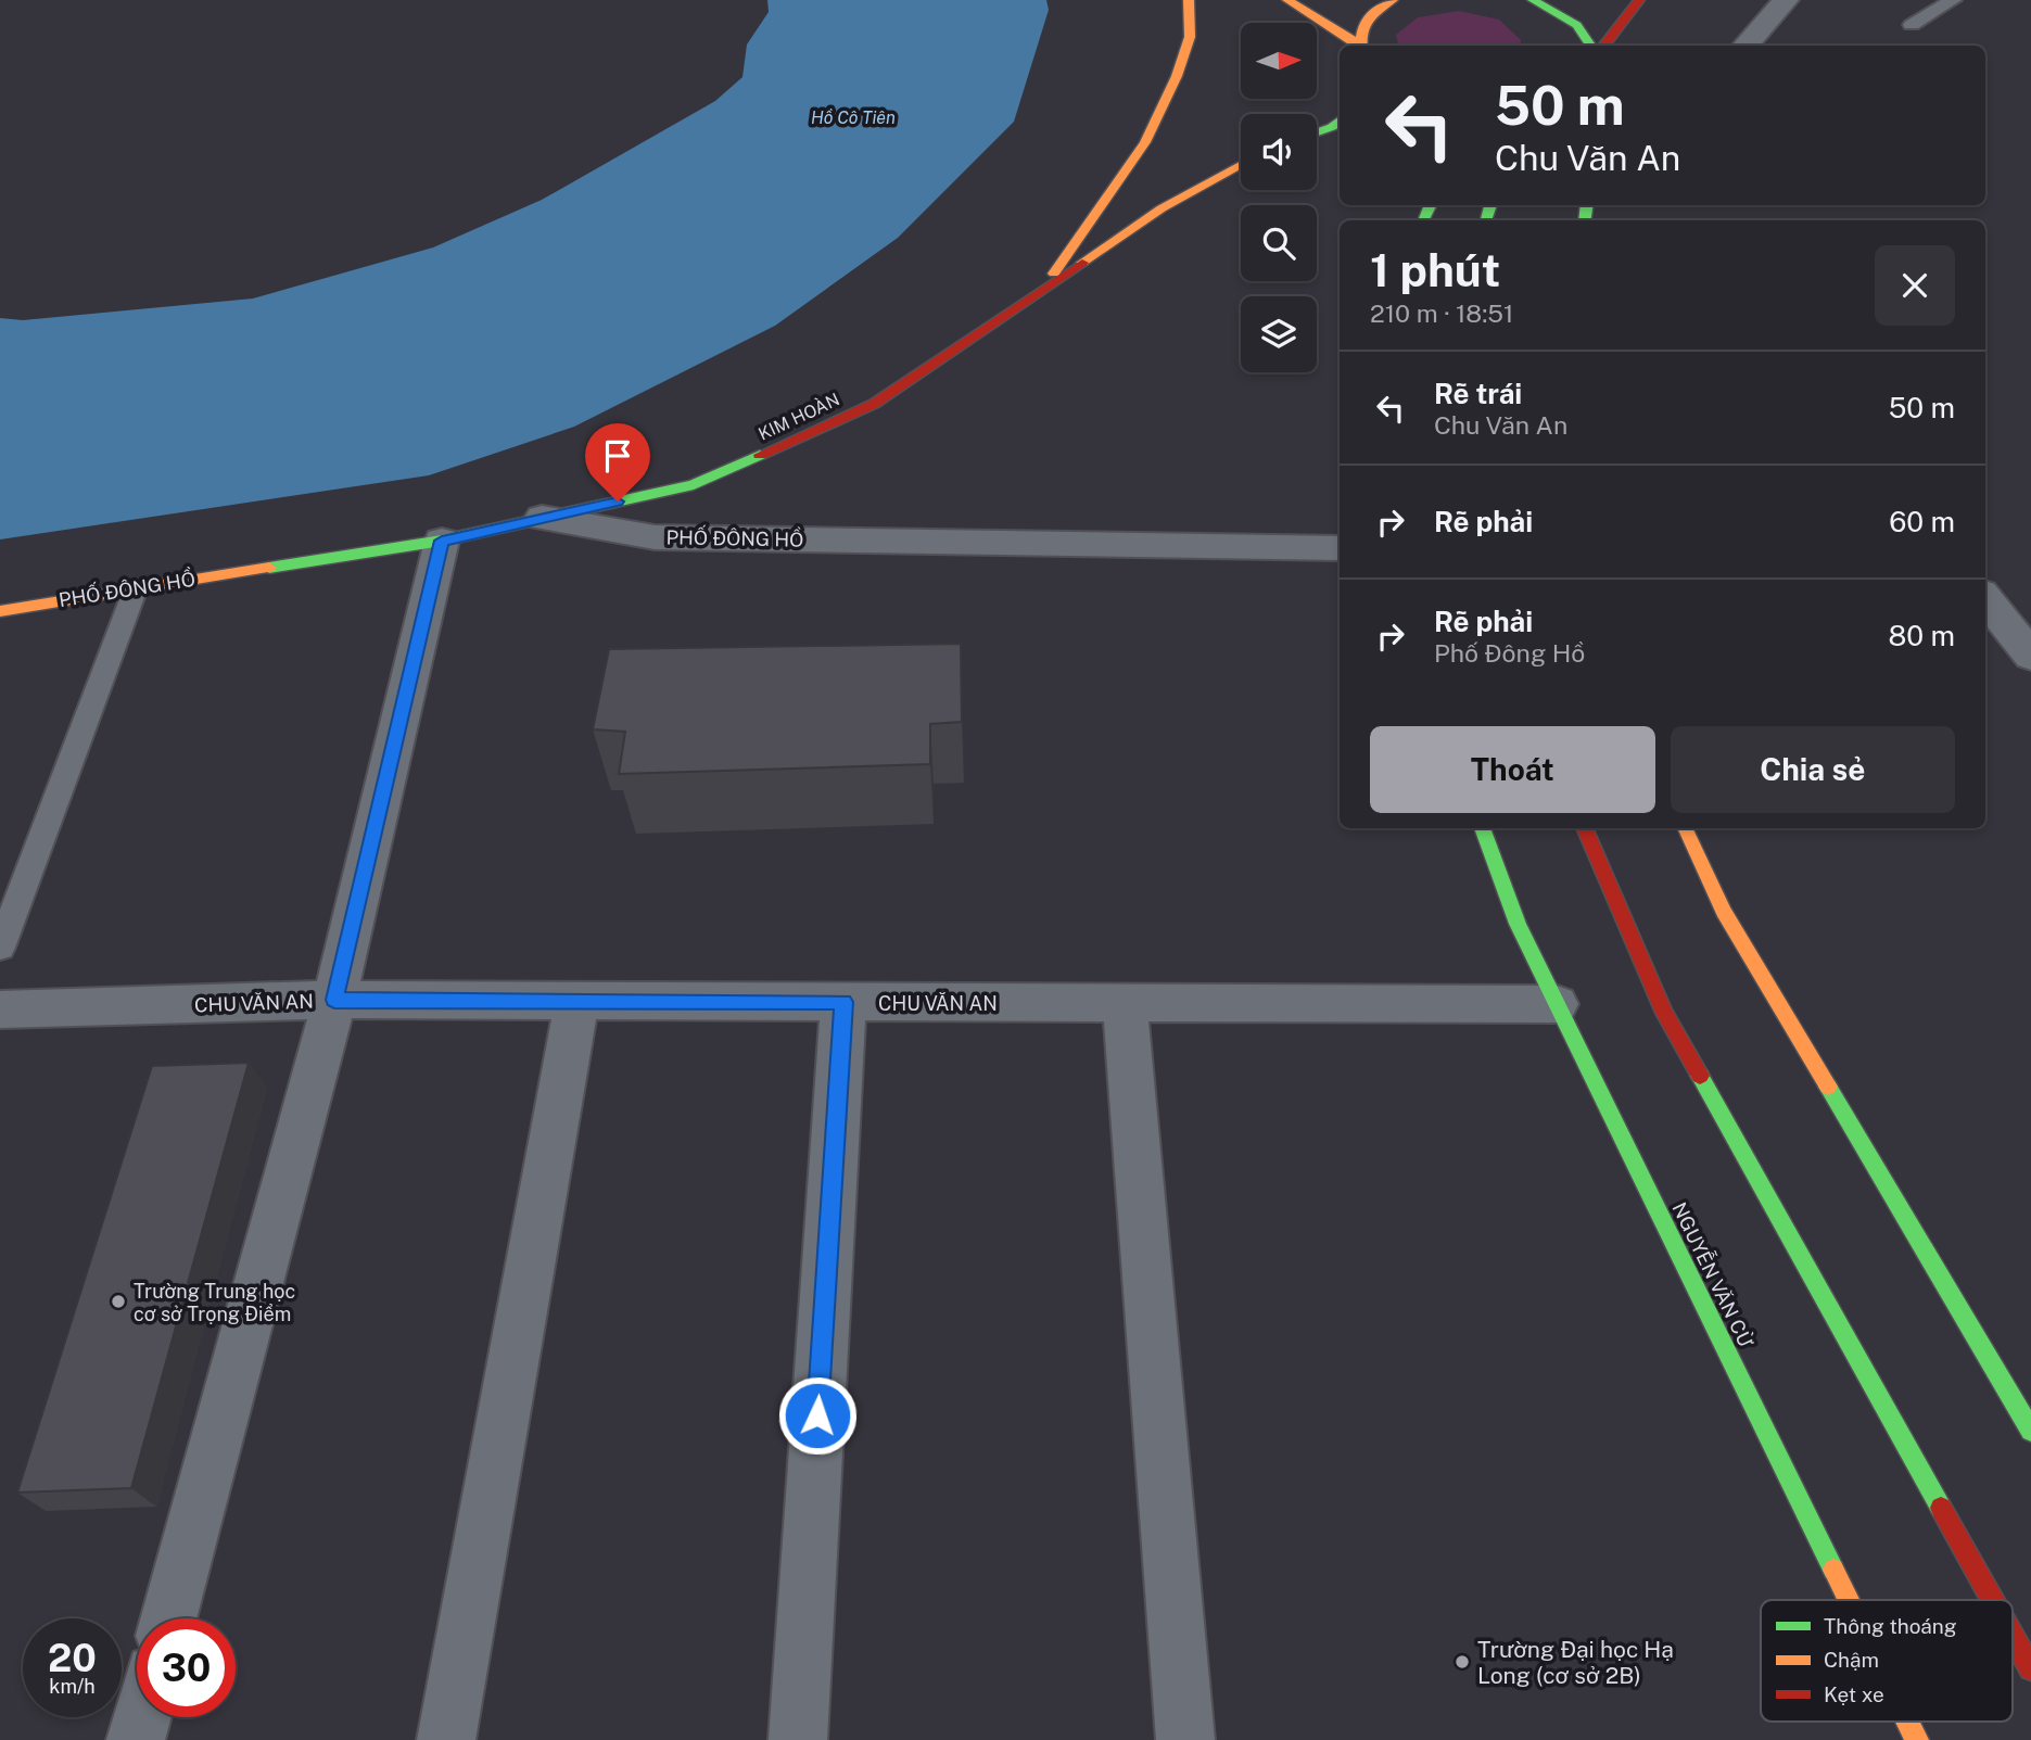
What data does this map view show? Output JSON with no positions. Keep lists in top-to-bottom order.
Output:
{
  "streets": {
    "street": [
      "KIM HOÀN",
      "PHỐ ĐÔNG HỒ",
      "CHU VĂN AN",
      "NGUYỄN VĂN CỪ"
    ]
  },
  "crossings": [
    ["KIM HOÀN", "PHỐ ĐÔNG HỒ"],
    ["CHU VĂN AN", "NGUYỄN VĂN CỪ"]
  ],
  "water": ["Hồ Cô Tiên"],
  "places": ["Trường Trung học cơ sở Trọng Điểm", "Trường Đại học Hạ Long (cơ sở 2B)"],
  "legend": ["Thông thoáng", "Chậm", "Kẹt xe"],
  "north": "right",
  "page": {
    "turn": ["50 m", "Chu Văn An"],
    "heading": ["1 phút", "210 m · 18:51"],
    "list": [
      {
        "name": "Rẽ trái",
        "note": "Chu Văn An",
        "value": "50 m"
      },
      {
        "name": "Rẽ phải",
        "value": "60 m"
      },
      {
        "name": "Rẽ phải",
        "note": "Phố Đông Hồ",
        "value": "80 m"
      }
    ],
    "buttons": ["Thoát", "Chia sẻ"],
    "speed": "20 km/h",
    "limit": "30"
  }
}
